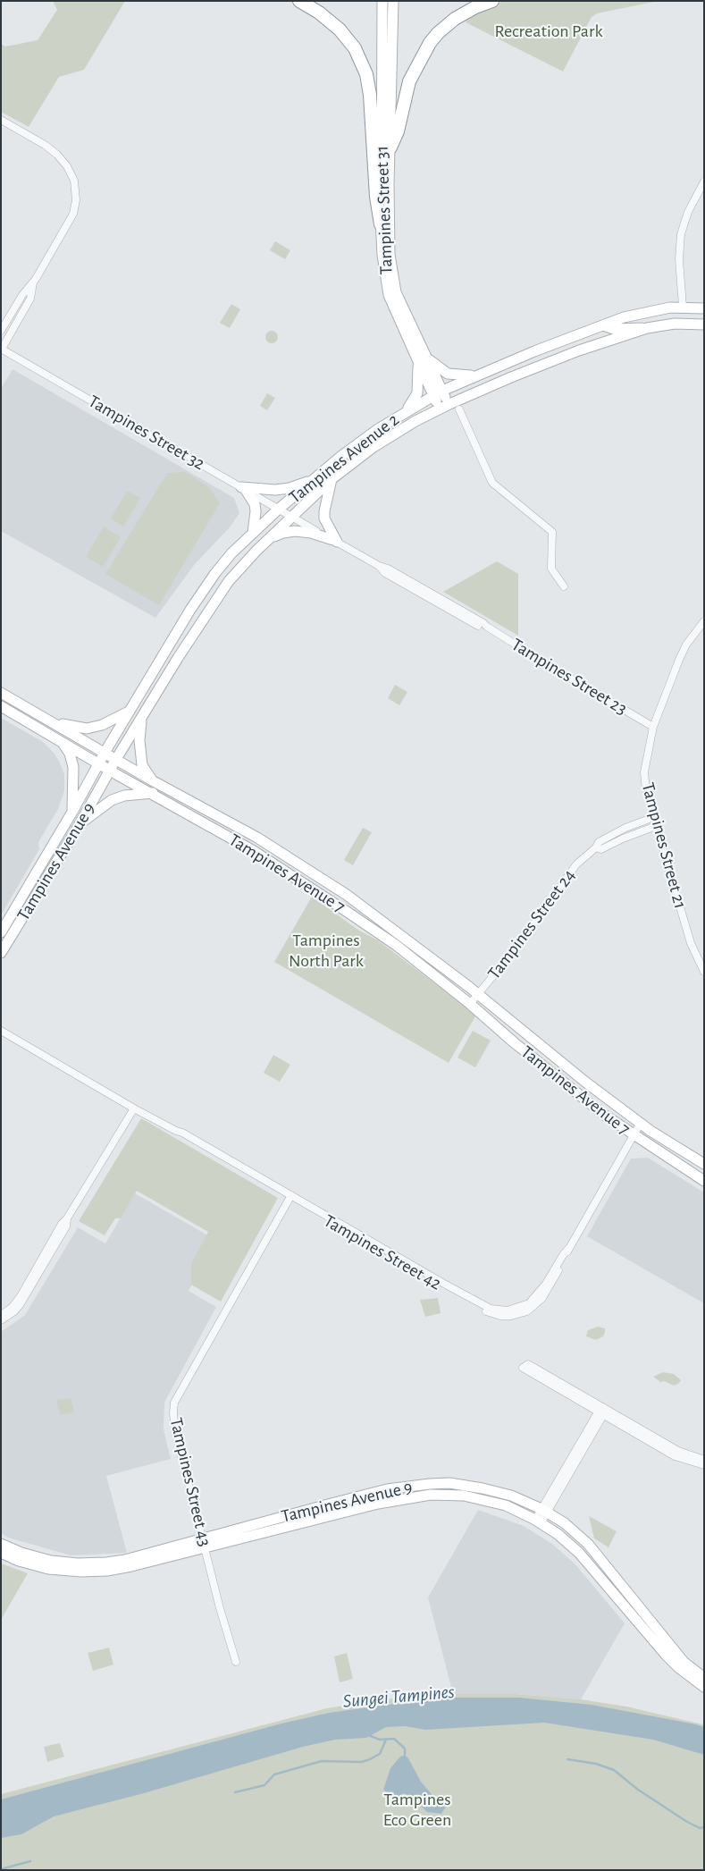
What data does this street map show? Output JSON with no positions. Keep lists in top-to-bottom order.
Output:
{
  "streets": {
    "main road": [
      "Tampines Street 31",
      "Tampines Avenue 2",
      "Tampines Avenue 9",
      "Tampines Avenue 7"
    ],
    "street": [
      "Tampines Street 32",
      "Tampines Street 23",
      "Tampines Street 21",
      "Tampines Street 24",
      "Tampines Street 42",
      "Tampines Street 43"
    ]
  },
  "crossings": [
    ["Tampines Street 31", "Tampines Avenue 2"],
    ["Tampines Street 32", "Tampines Avenue 2"],
    ["Tampines Street 32", "Tampines Street 23"],
    ["Tampines Avenue 2", "Tampines Street 23"],
    ["Tampines Avenue 2", "Tampines Avenue 9"],
    ["Tampines Avenue 2", "Tampines Avenue 7"],
    ["Tampines Street 23", "Tampines Street 21"],
    ["Tampines Street 21", "Tampines Street 24"],
    ["Tampines Avenue 9", "Tampines Avenue 7"],
    ["Tampines Avenue 9", "Tampines Street 43"],
    ["Tampines Avenue 7", "Tampines Street 24"],
    ["Tampines Avenue 7", "Tampines Street 42"],
    ["Tampines Street 42", "Tampines Street 43"]
  ],
  "water": ["Sungei Tampines"],
  "parks": ["Recreation Park", "Tampines North Park", "Tampines Eco Green"]
}
